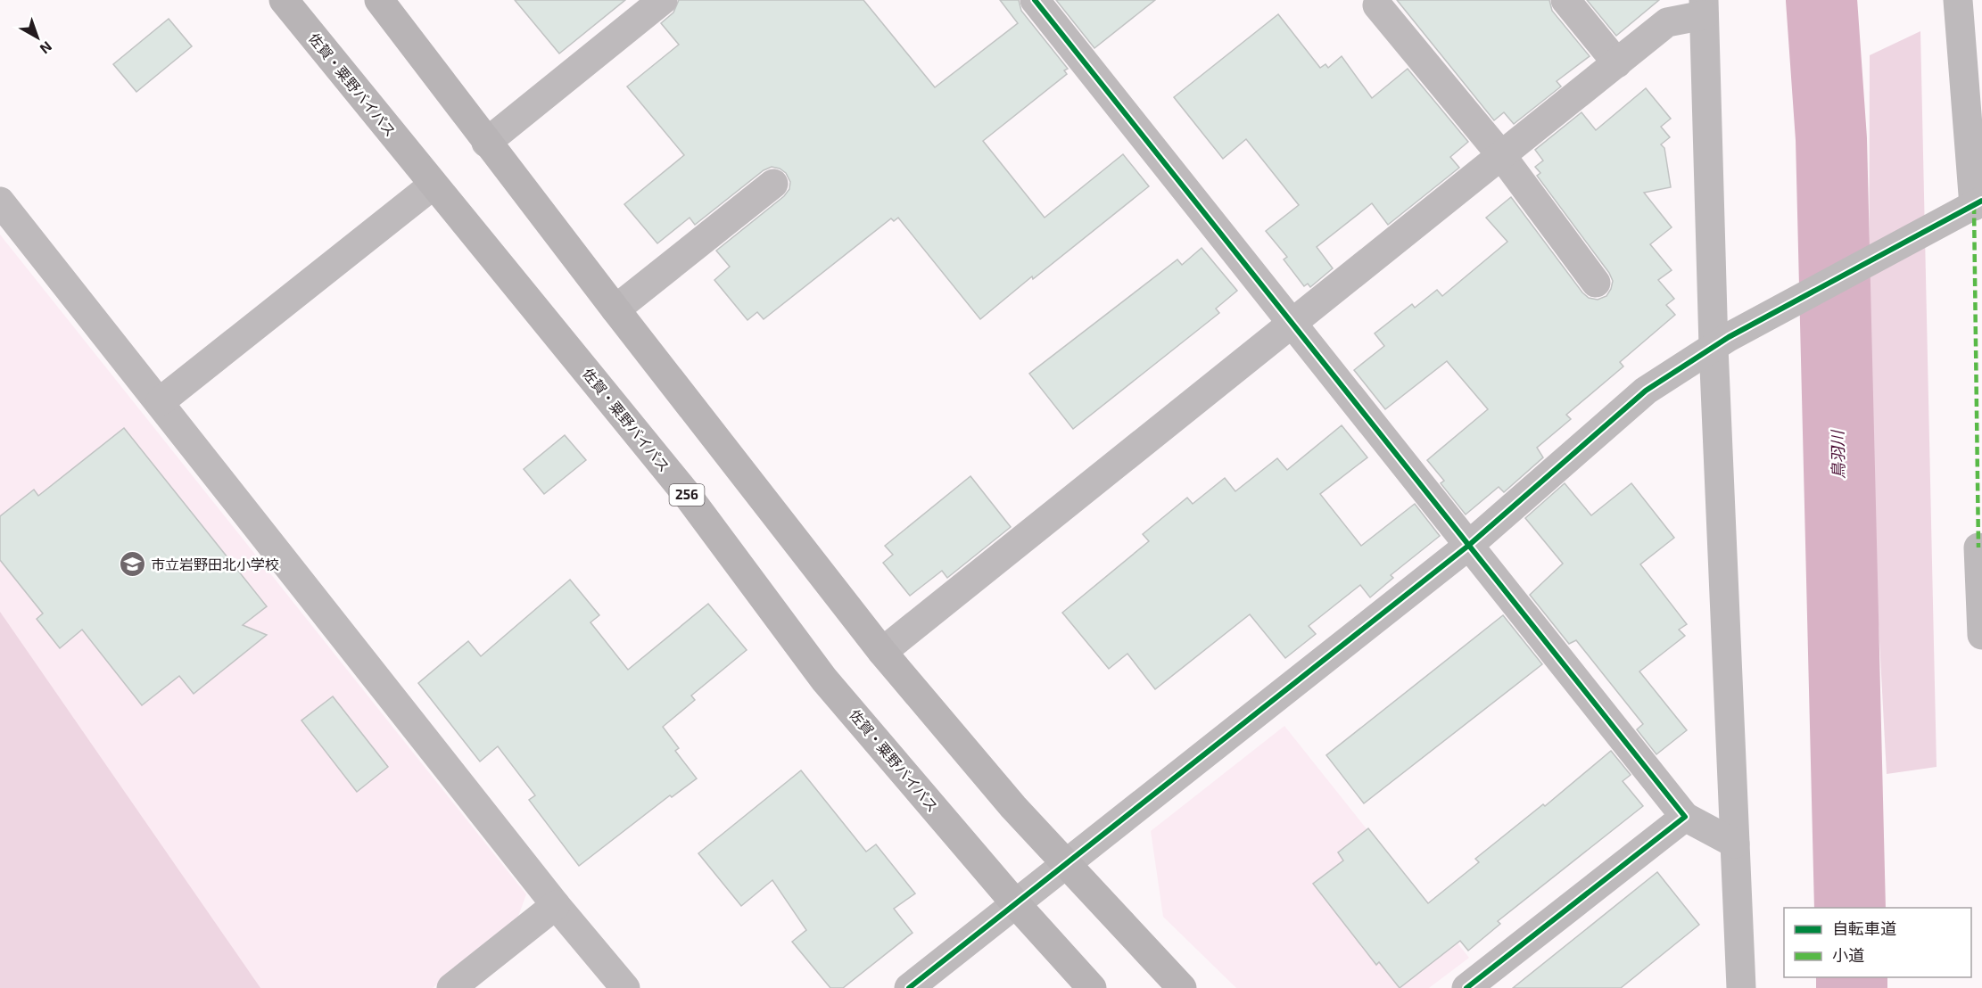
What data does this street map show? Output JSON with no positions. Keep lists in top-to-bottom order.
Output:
{
  "streets": {
    "highway": ["佐賀・粟野バイパス", "256"]
  },
  "water": ["鳥羽川"],
  "places": {
    "school or university": ["市立岩野田北小学校"]
  },
  "legend": ["自転車道", "小道"],
  "north": "bottom right"
}
